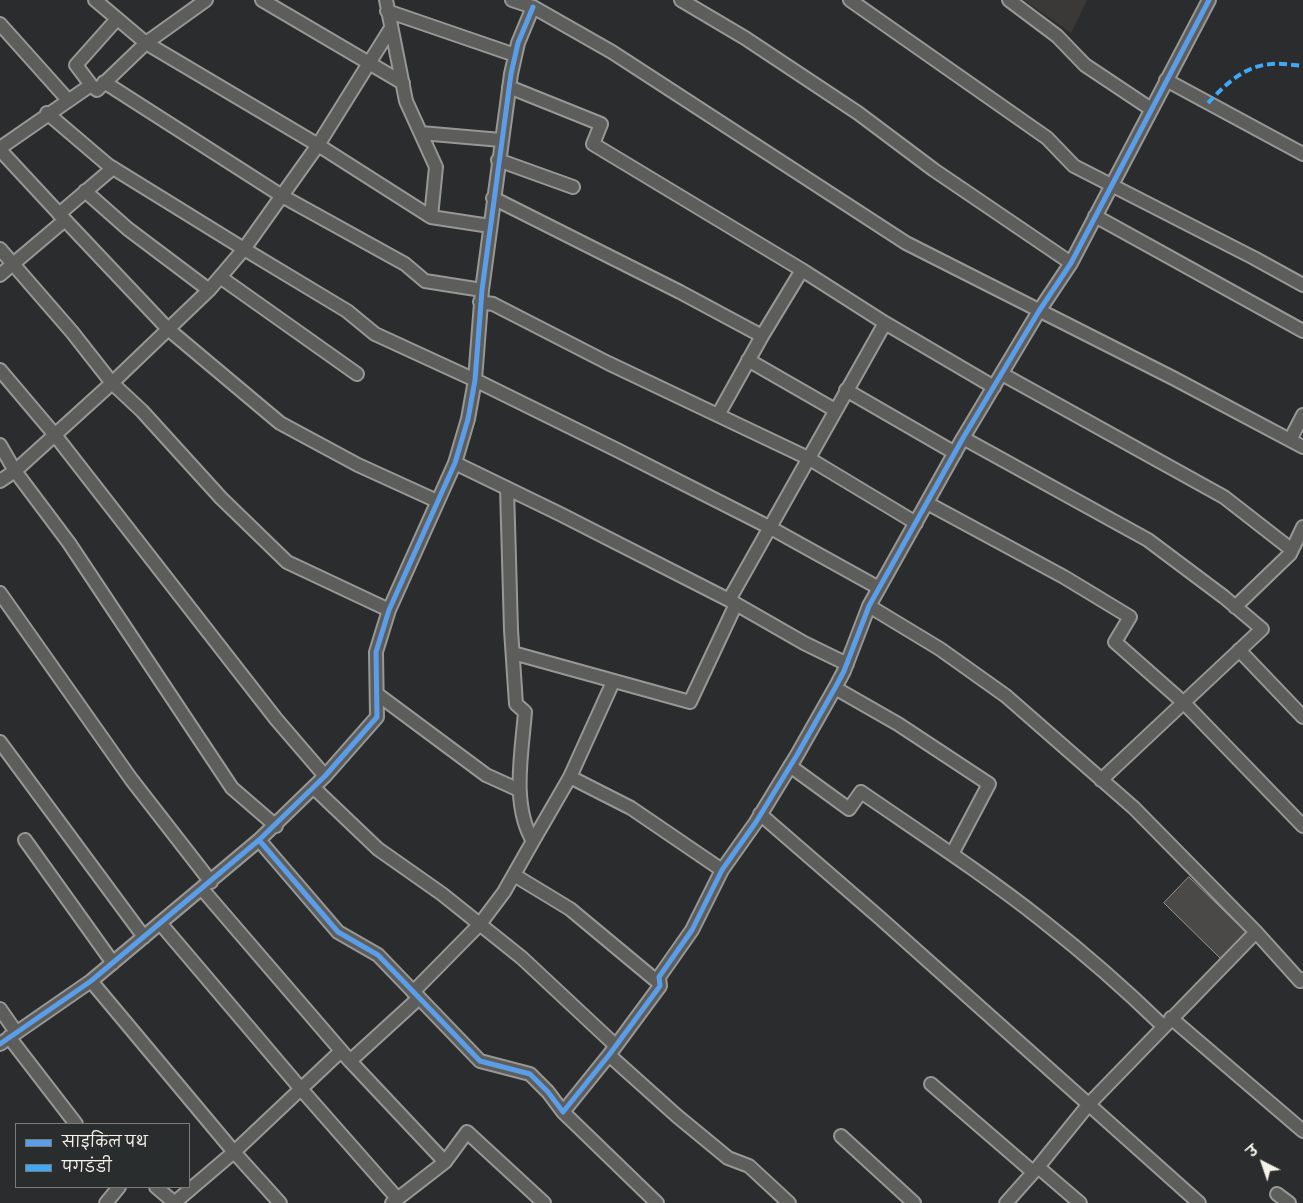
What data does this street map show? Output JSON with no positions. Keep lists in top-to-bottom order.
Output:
{
  "legend": ["साइकिल पथ", "पगडंडी"],
  "north": "top left"
}
